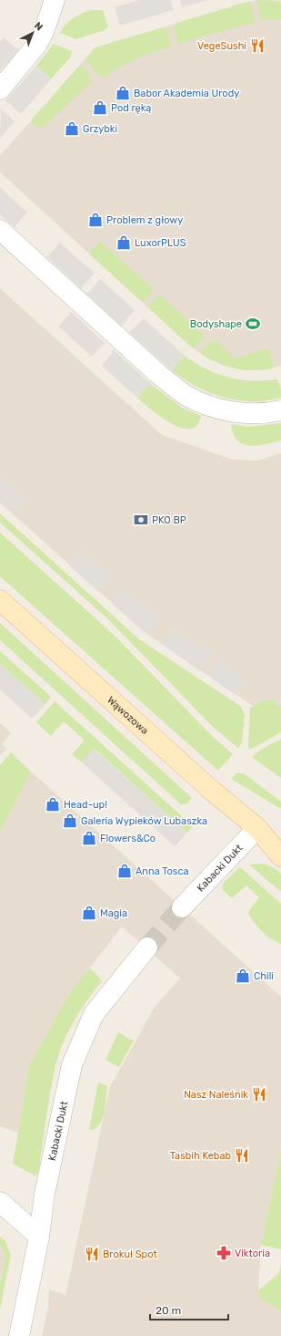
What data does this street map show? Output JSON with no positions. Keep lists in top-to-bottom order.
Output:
{
  "streets": {
    "street": ["Wąwozowa", "Kabacki Dukt"]
  },
  "crossings": [
    ["Wąwozowa", "Kabacki Dukt"]
  ],
  "places": {
    "restaurant": [
      "VegeSushi",
      "Nasz Naleśnik",
      "Tasbih Kebab",
      "Brokuł Spot"
    ],
    "shop": [
      "Babor Akademia Urody",
      "Pod ręką",
      "Grzybki",
      "Problem z głowy",
      "LuxorPLUS",
      "Head-up!",
      "Galeria Wypieków Lubaszka",
      "Flowers&Co",
      "Anna Tosca",
      "Magia",
      "Chili"
    ],
    "sports": ["Bodyshape"],
    "bank": ["PKO BP"],
    "pharmacy": ["Viktoria"]
  },
  "scale_bar": "20 m",
  "north": "top right"
}
